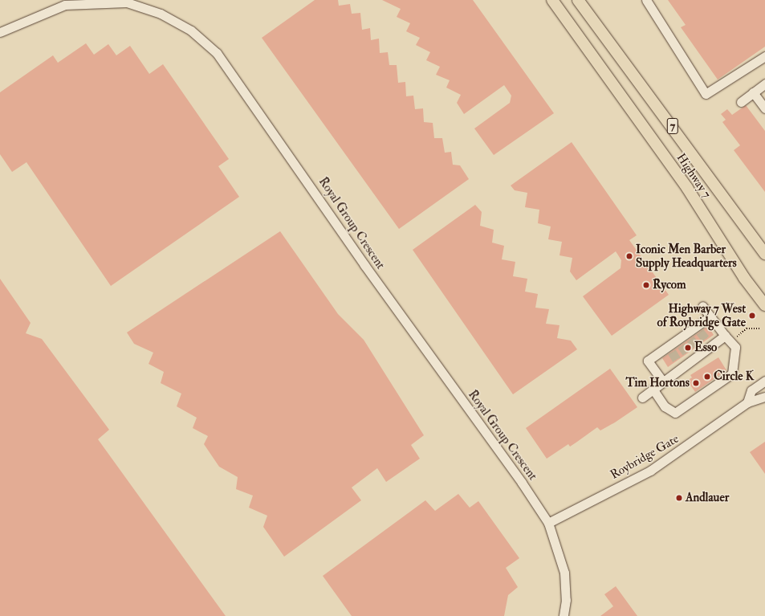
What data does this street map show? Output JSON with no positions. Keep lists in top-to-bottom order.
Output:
{
  "streets": {
    "main road": ["7", "Highway 7"],
    "street": ["Royal Group Crescent", "Roybridge Gate"]
  },
  "crossings": [
    ["Royal Group Crescent", "Roybridge Gate"]
  ],
  "places": [
    "Iconic Men Barber Supply Headquarters",
    "Rycom",
    "Highway 7 West of Roybridge Gate",
    "Esso",
    "Circle K",
    "Tim Hortons",
    "Andlauer"
  ]
}
